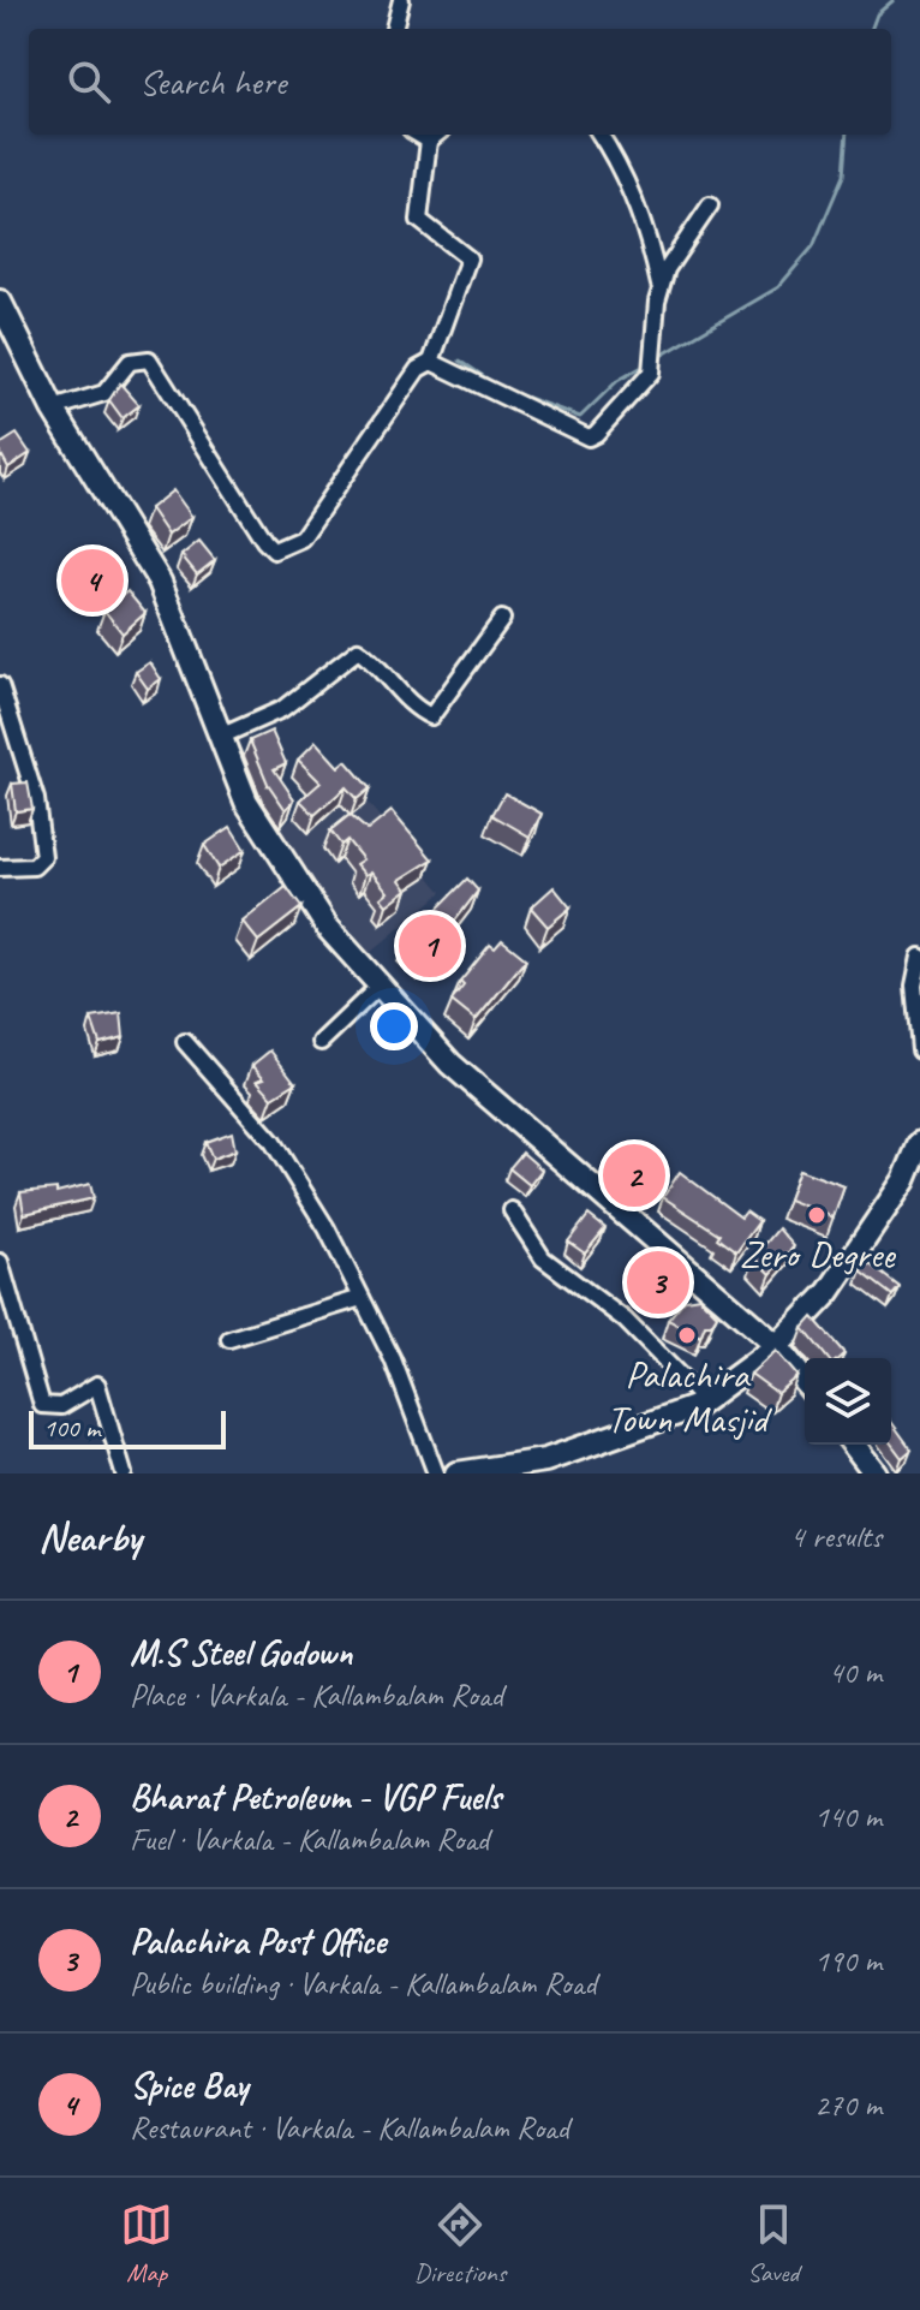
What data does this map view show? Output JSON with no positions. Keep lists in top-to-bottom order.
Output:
{
  "places": ["Zero Degree", "Palachira Town Masjid"],
  "scale_bar": "100 m",
  "page": {
    "search": "Search here",
    "pins": [
      "4",
      "1",
      "2",
      "3"
    ],
    "scale": "100 m",
    "heading": ["Nearby", "4 results"],
    "list": [
      {
        "mark": "1",
        "name": "M.S Steel Godown",
        "note": "Place · Varkala - Kallambalam Road",
        "value": "40 m"
      },
      {
        "mark": "2",
        "name": "Bharat Petroleum - VGP Fuels",
        "note": "Fuel · Varkala - Kallambalam Road",
        "value": "140 m"
      },
      {
        "mark": "3",
        "name": "Palachira Post Office",
        "note": "Public building · Varkala - Kallambalam Road",
        "value": "190 m"
      },
      {
        "mark": "4",
        "name": "Spice Bay",
        "note": "Restaurant · Varkala - Kallambalam Road",
        "value": "270 m"
      }
    ],
    "nav": ["Map", "Directions", "Saved"]
  }
}
